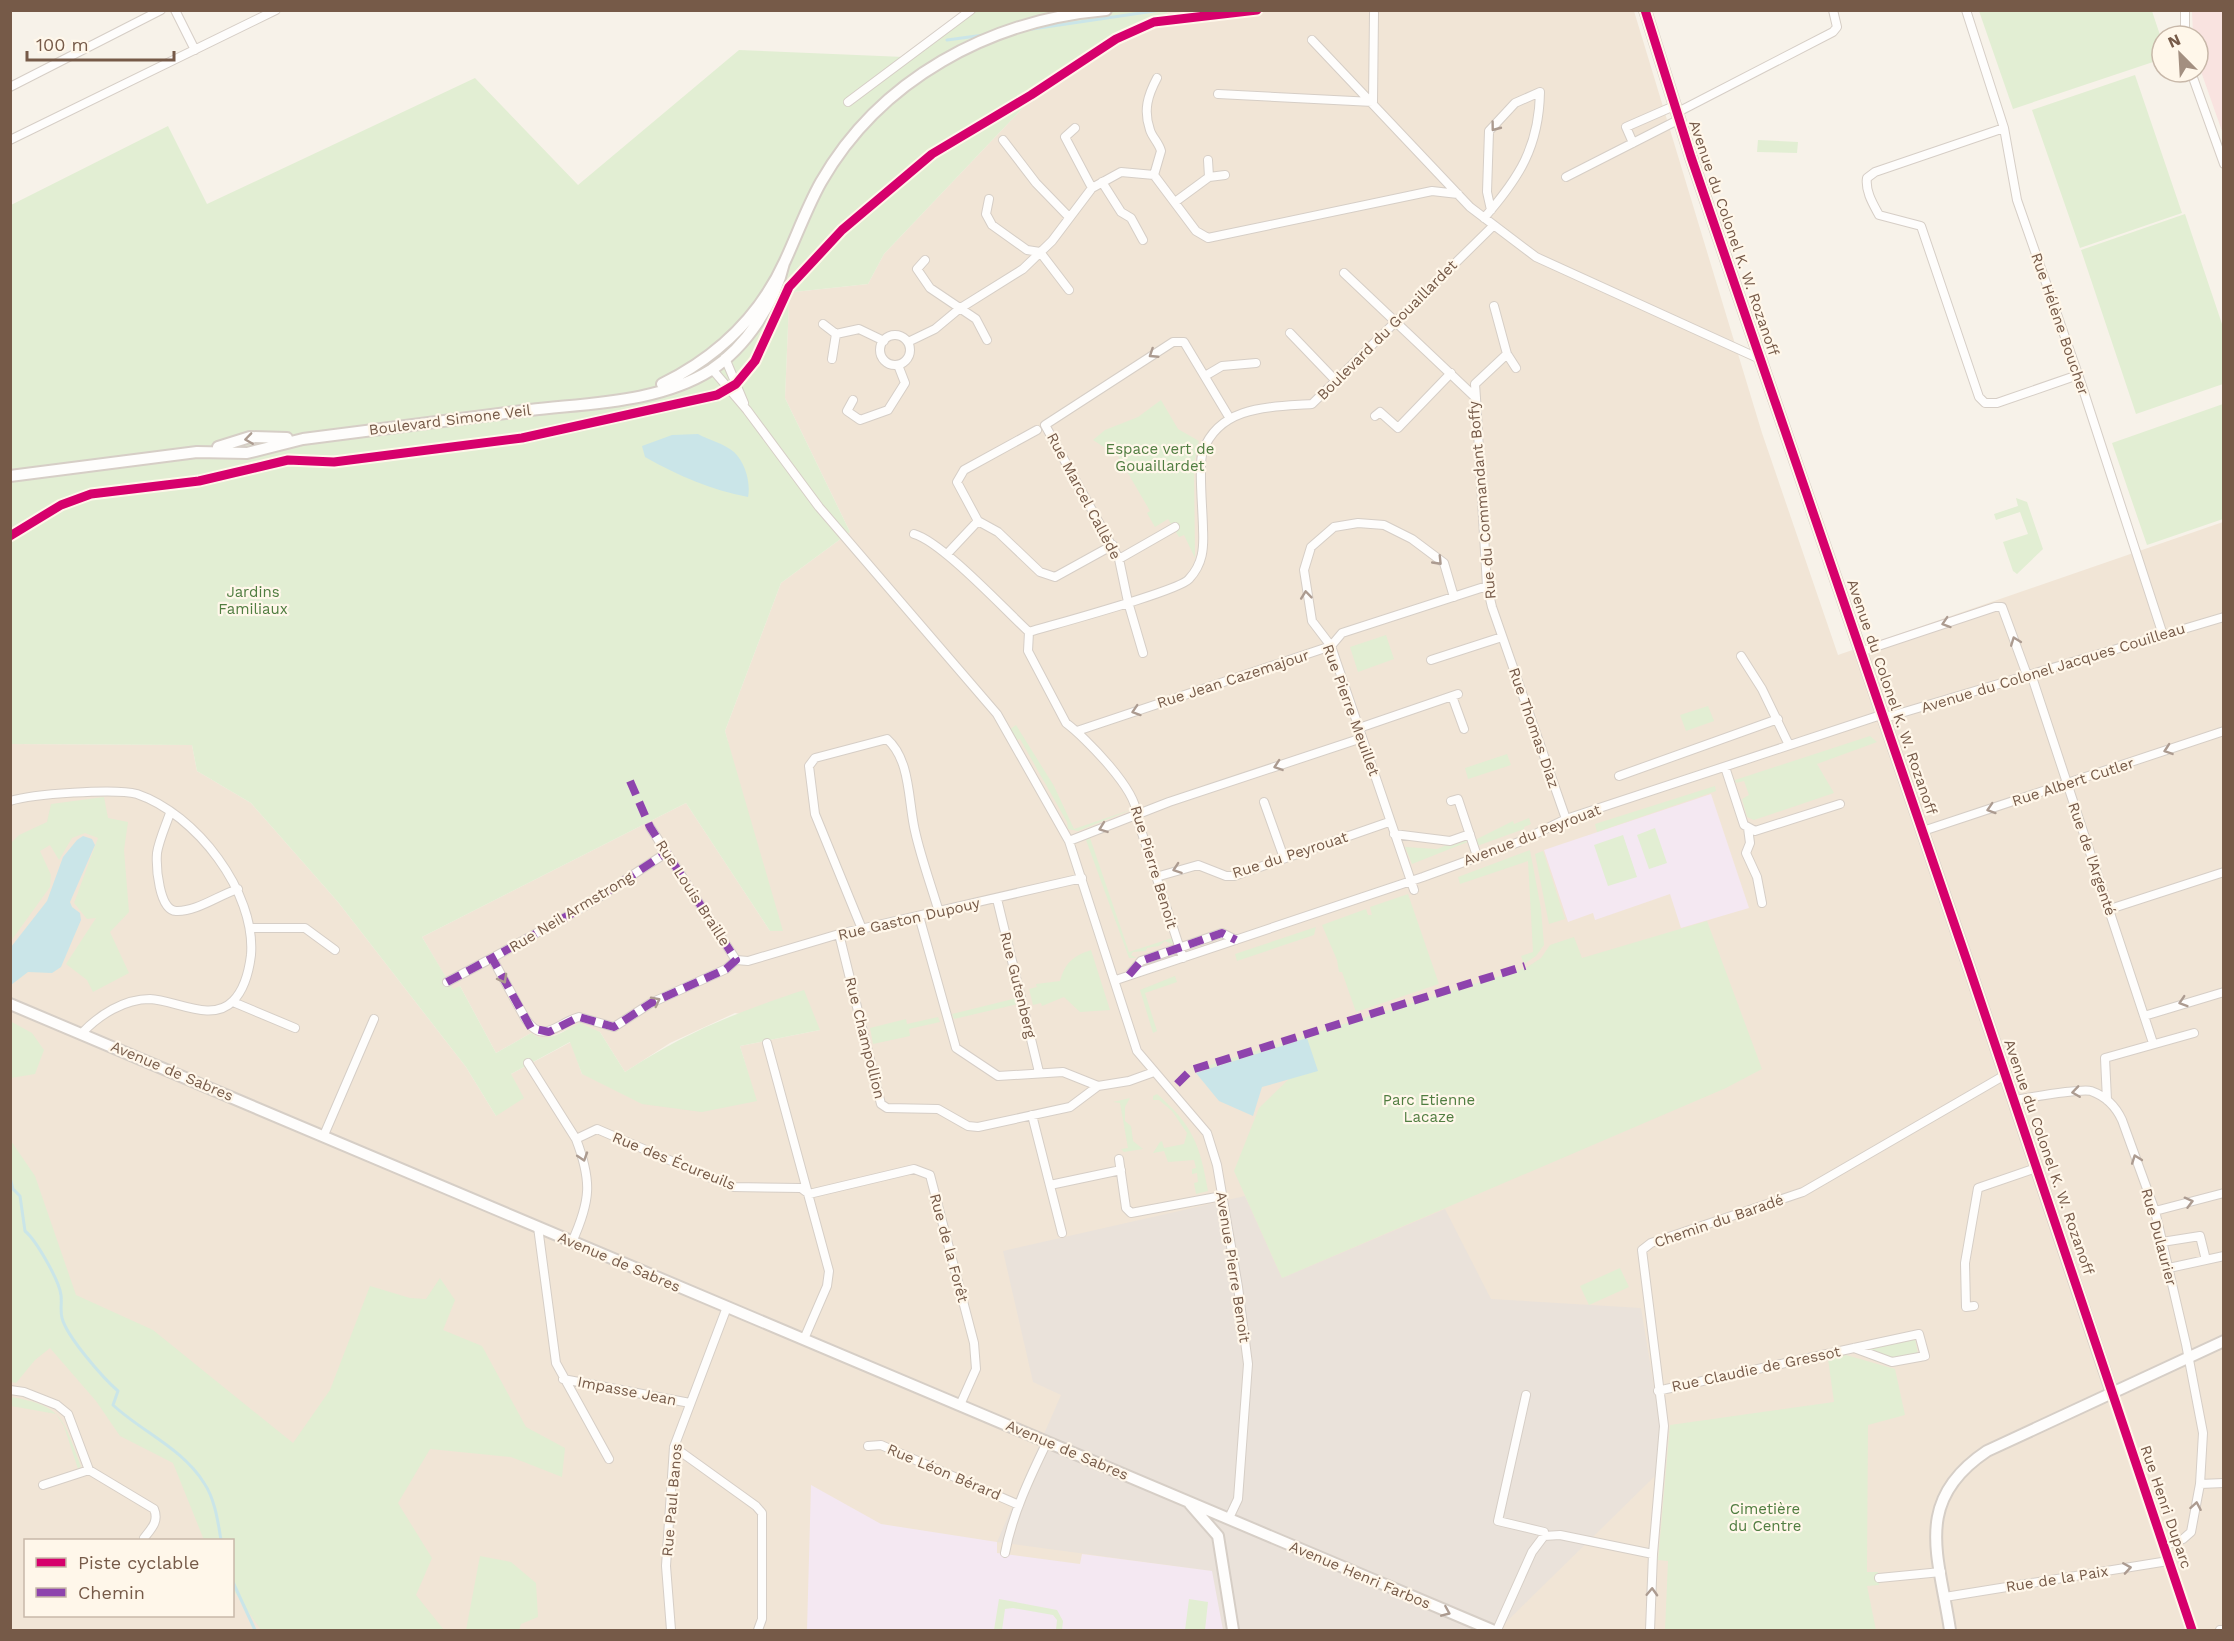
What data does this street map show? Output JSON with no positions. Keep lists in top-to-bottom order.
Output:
{
  "streets": {
    "main road": [
      "Avenue du Colonel K. W. Rozanoff",
      "Boulevard Simone Veil",
      "Avenue de Sabres",
      "Avenue Henri Farbos"
    ],
    "street": [
      "Rue Hélène Boucher",
      "Boulevard du Gouaillardet",
      "Rue Marcel Callède",
      "Rue du Commandant Boffy",
      "Avenue du Colonel Jacques Couilleau",
      "Rue Jean Cazemajour",
      "Rue Pierre Meuillet",
      "Rue Thomas Diaz",
      "Rue Albert Cutler",
      "Avenue du Peyrouat",
      "Rue du Peyrouat",
      "Rue de l'Argenté",
      "Rue Pierre Benoit",
      "Rue Louis Braille",
      "Rue Neil Armstrong",
      "Rue Gaston Dupouy",
      "Rue Gutenberg",
      "Rue Champollion",
      "Rue des Écureuils",
      "Chemin du Baradé",
      "Rue Dulaurier",
      "Rue de la Forêt",
      "Avenue Pierre Benoit",
      "Rue Claudie de Gressot",
      "Impasse Jean",
      "Rue Léon Bérard",
      "Rue Paul Banos",
      "Rue Henri Duparc",
      "Rue de la Paix"
    ]
  },
  "crossings": [
    ["Avenue du Colonel K. W. Rozanoff", "Avenue du Colonel Jacques Couilleau"],
    ["Avenue du Colonel K. W. Rozanoff", "Rue Albert Cutler"],
    ["Avenue du Colonel K. W. Rozanoff", "Avenue du Peyrouat"],
    ["Avenue du Colonel K. W. Rozanoff", "Rue de l'Argenté"],
    ["Avenue du Colonel K. W. Rozanoff", "Chemin du Baradé"],
    ["Avenue du Colonel K. W. Rozanoff", "Rue Henri Duparc"],
    ["Rue Hélène Boucher", "Avenue du Colonel Jacques Couilleau"],
    ["Boulevard du Gouaillardet", "Rue Marcel Callède"],
    ["Boulevard du Gouaillardet", "Rue du Commandant Boffy"],
    ["Rue du Commandant Boffy", "Rue Jean Cazemajour"],
    ["Rue du Commandant Boffy", "Rue Thomas Diaz"],
    ["Avenue du Colonel Jacques Couilleau", "Avenue du Peyrouat"],
    ["Avenue du Colonel Jacques Couilleau", "Rue de l'Argenté"],
    ["Rue Jean Cazemajour", "Rue Pierre Meuillet"],
    ["Rue Jean Cazemajour", "Rue Pierre Benoit"],
    ["Rue Pierre Meuillet", "Avenue du Peyrouat"],
    ["Rue Pierre Meuillet", "Rue du Peyrouat"],
    ["Rue Thomas Diaz", "Avenue du Peyrouat"],
    ["Rue Albert Cutler", "Rue de l'Argenté"],
    ["Avenue du Peyrouat", "Rue Pierre Benoit"],
    ["Rue du Peyrouat", "Rue Pierre Benoit"],
    ["Rue Louis Braille", "Rue Neil Armstrong"],
    ["Rue Louis Braille", "Rue Gaston Dupouy"],
    ["Rue Neil Armstrong", "Rue Gaston Dupouy"],
    ["Rue Gaston Dupouy", "Rue Gutenberg"],
    ["Rue Gaston Dupouy", "Rue Champollion"],
    ["Rue Gaston Dupouy", "Avenue Pierre Benoit"],
    ["Rue Champollion", "Avenue Pierre Benoit"],
    ["Avenue de Sabres", "Rue de la Forêt"],
    ["Avenue de Sabres", "Avenue Pierre Benoit"],
    ["Avenue de Sabres", "Rue Paul Banos"],
    ["Avenue de Sabres", "Avenue Henri Farbos"],
    ["Rue des Écureuils", "Rue de la Forêt"],
    ["Chemin du Baradé", "Rue Claudie de Gressot"],
    ["Rue Dulaurier", "Rue Henri Duparc"],
    ["Avenue Pierre Benoit", "Avenue Henri Farbos"],
    ["Impasse Jean", "Rue Paul Banos"],
    ["Rue Henri Duparc", "Rue de la Paix"]
  ],
  "one_way": [
    "Rue Jean Cazemajour",
    "Rue Albert Cutler",
    "Rue Dulaurier",
    "Avenue Henri Farbos",
    "Rue de la Paix"
  ],
  "parks": [
    "Espace vert de Gouaillardet",
    "Jardins Familiaux",
    "Parc Etienne Lacaze",
    "Cimetière du Centre"
  ],
  "legend": ["Piste cyclable", "Chemin"],
  "scale_bar": "100 m",
  "north": "top left"
}
